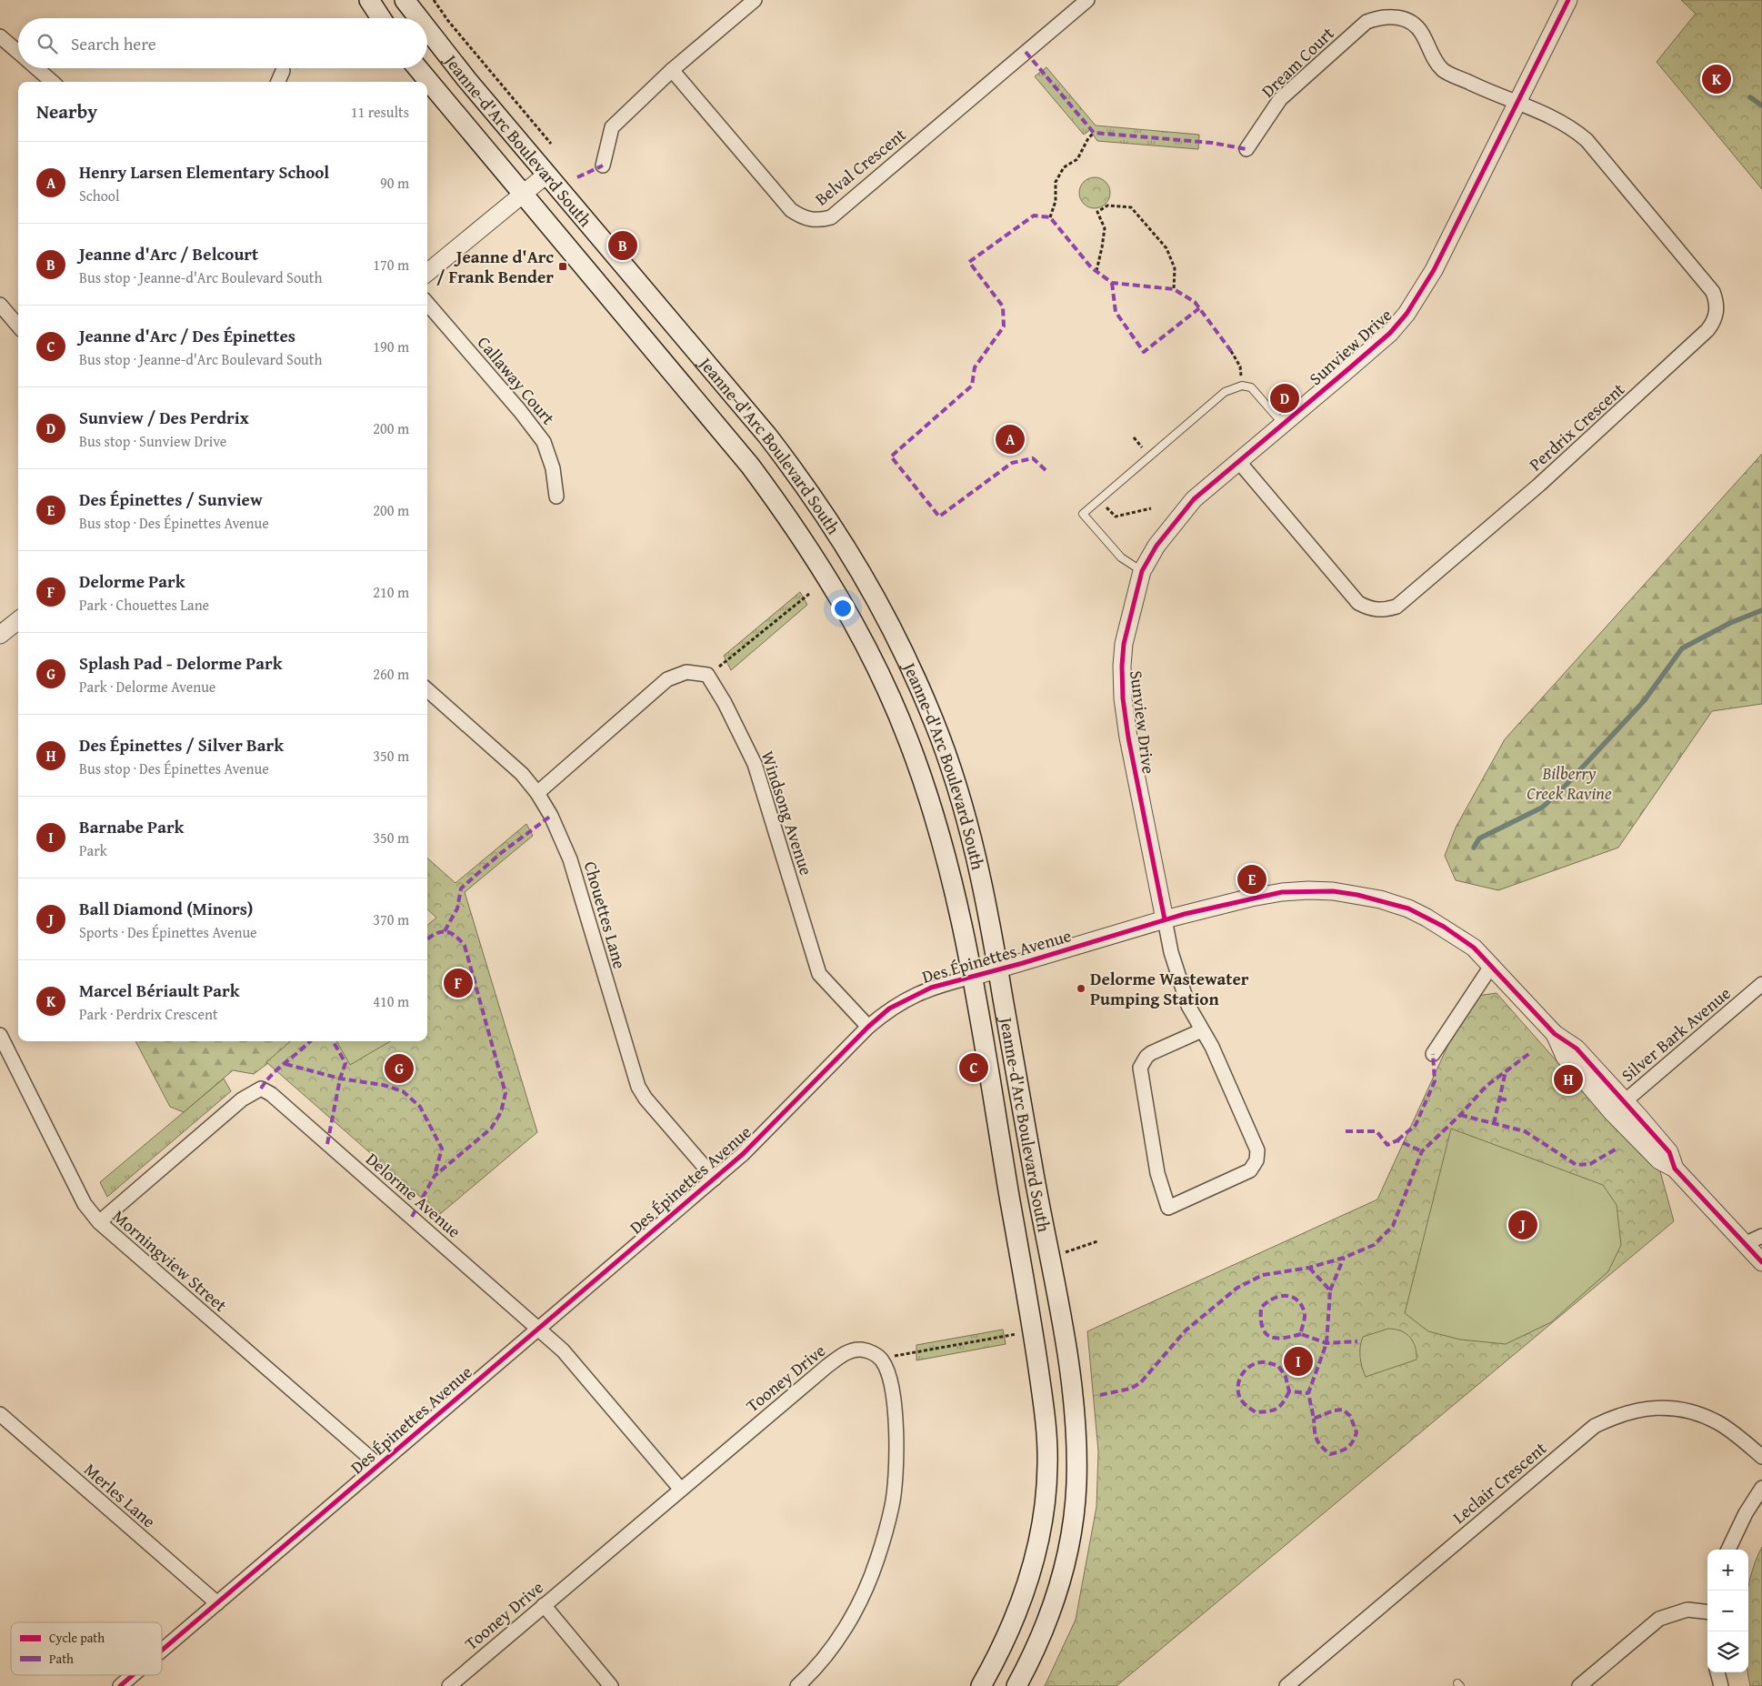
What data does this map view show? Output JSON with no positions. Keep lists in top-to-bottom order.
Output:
{
  "streets": {
    "main road": ["Jeanne-d'Arc Boulevard South"],
    "street": [
      "Dream Court",
      "Belval Crescent",
      "Sunview Drive",
      "Callaway Court",
      "Perdrix Crescent",
      "Windsong Avenue",
      "Chouettes Lane",
      "Des Épinettes Avenue",
      "Silver Bark Avenue",
      "Delorme Avenue",
      "Morningview Street",
      "Tooney Drive",
      "Leclair Crescent",
      "Merles Lane"
    ]
  },
  "crossings": [
    ["Dream Court", "Sunview Drive"],
    ["Dream Court", "Perdrix Crescent"],
    ["Jeanne-d'Arc Boulevard South", "Des Épinettes Avenue"],
    ["Sunview Drive", "Perdrix Crescent"],
    ["Sunview Drive", "Des Épinettes Avenue"],
    ["Windsong Avenue", "Des Épinettes Avenue"],
    ["Chouettes Lane", "Des Épinettes Avenue"],
    ["Des Épinettes Avenue", "Silver Bark Avenue"],
    ["Des Épinettes Avenue", "Delorme Avenue"],
    ["Des Épinettes Avenue", "Morningview Street"],
    ["Des Épinettes Avenue", "Merles Lane"],
    ["Delorme Avenue", "Morningview Street"],
    ["Delorme Avenue", "Tooney Drive"]
  ],
  "parks": ["Bilberry Creek Ravine"],
  "places": {
    "transit": ["Jeanne d'Arc / Frank Bender"],
    "other": ["Delorme Wastewater Pumping Station"]
  },
  "legend": ["Cycle path", "Path"],
  "page": {
    "search": "Search here",
    "pins": [
      "K",
      "B",
      "D",
      "A",
      "E",
      "F",
      "C",
      "G",
      "H",
      "J",
      "I"
    ],
    "heading": ["Nearby", "11 results"],
    "list": [
      {
        "mark": "A",
        "name": "Henry Larsen Elementary School",
        "note": "School",
        "value": "90 m"
      },
      {
        "mark": "B",
        "name": "Jeanne d'Arc / Belcourt",
        "note": "Bus stop · Jeanne-d'Arc Boulevard South",
        "value": "170 m"
      },
      {
        "mark": "C",
        "name": "Jeanne d'Arc / Des Épinettes",
        "note": "Bus stop · Jeanne-d'Arc Boulevard South",
        "value": "190 m"
      },
      {
        "mark": "D",
        "name": "Sunview / Des Perdrix",
        "note": "Bus stop · Sunview Drive",
        "value": "200 m"
      },
      {
        "mark": "E",
        "name": "Des Épinettes / Sunview",
        "note": "Bus stop · Des Épinettes Avenue",
        "value": "200 m"
      },
      {
        "mark": "F",
        "name": "Delorme Park",
        "note": "Park · Chouettes Lane",
        "value": "210 m"
      },
      {
        "mark": "G",
        "name": "Splash Pad - Delorme Park",
        "note": "Park · Delorme Avenue",
        "value": "260 m"
      },
      {
        "mark": "H",
        "name": "Des Épinettes / Silver Bark",
        "note": "Bus stop · Des Épinettes Avenue",
        "value": "350 m"
      },
      {
        "mark": "I",
        "name": "Barnabe Park",
        "note": "Park",
        "value": "350 m"
      },
      {
        "mark": "J",
        "name": "Ball Diamond (Minors)",
        "note": "Sports · Des Épinettes Avenue",
        "value": "370 m"
      },
      {
        "mark": "K",
        "name": "Marcel Bériault Park",
        "note": "Park · Perdrix Crescent",
        "value": "410 m"
      }
    ],
    "map_buttons": ["+", "−"]
  }
}
